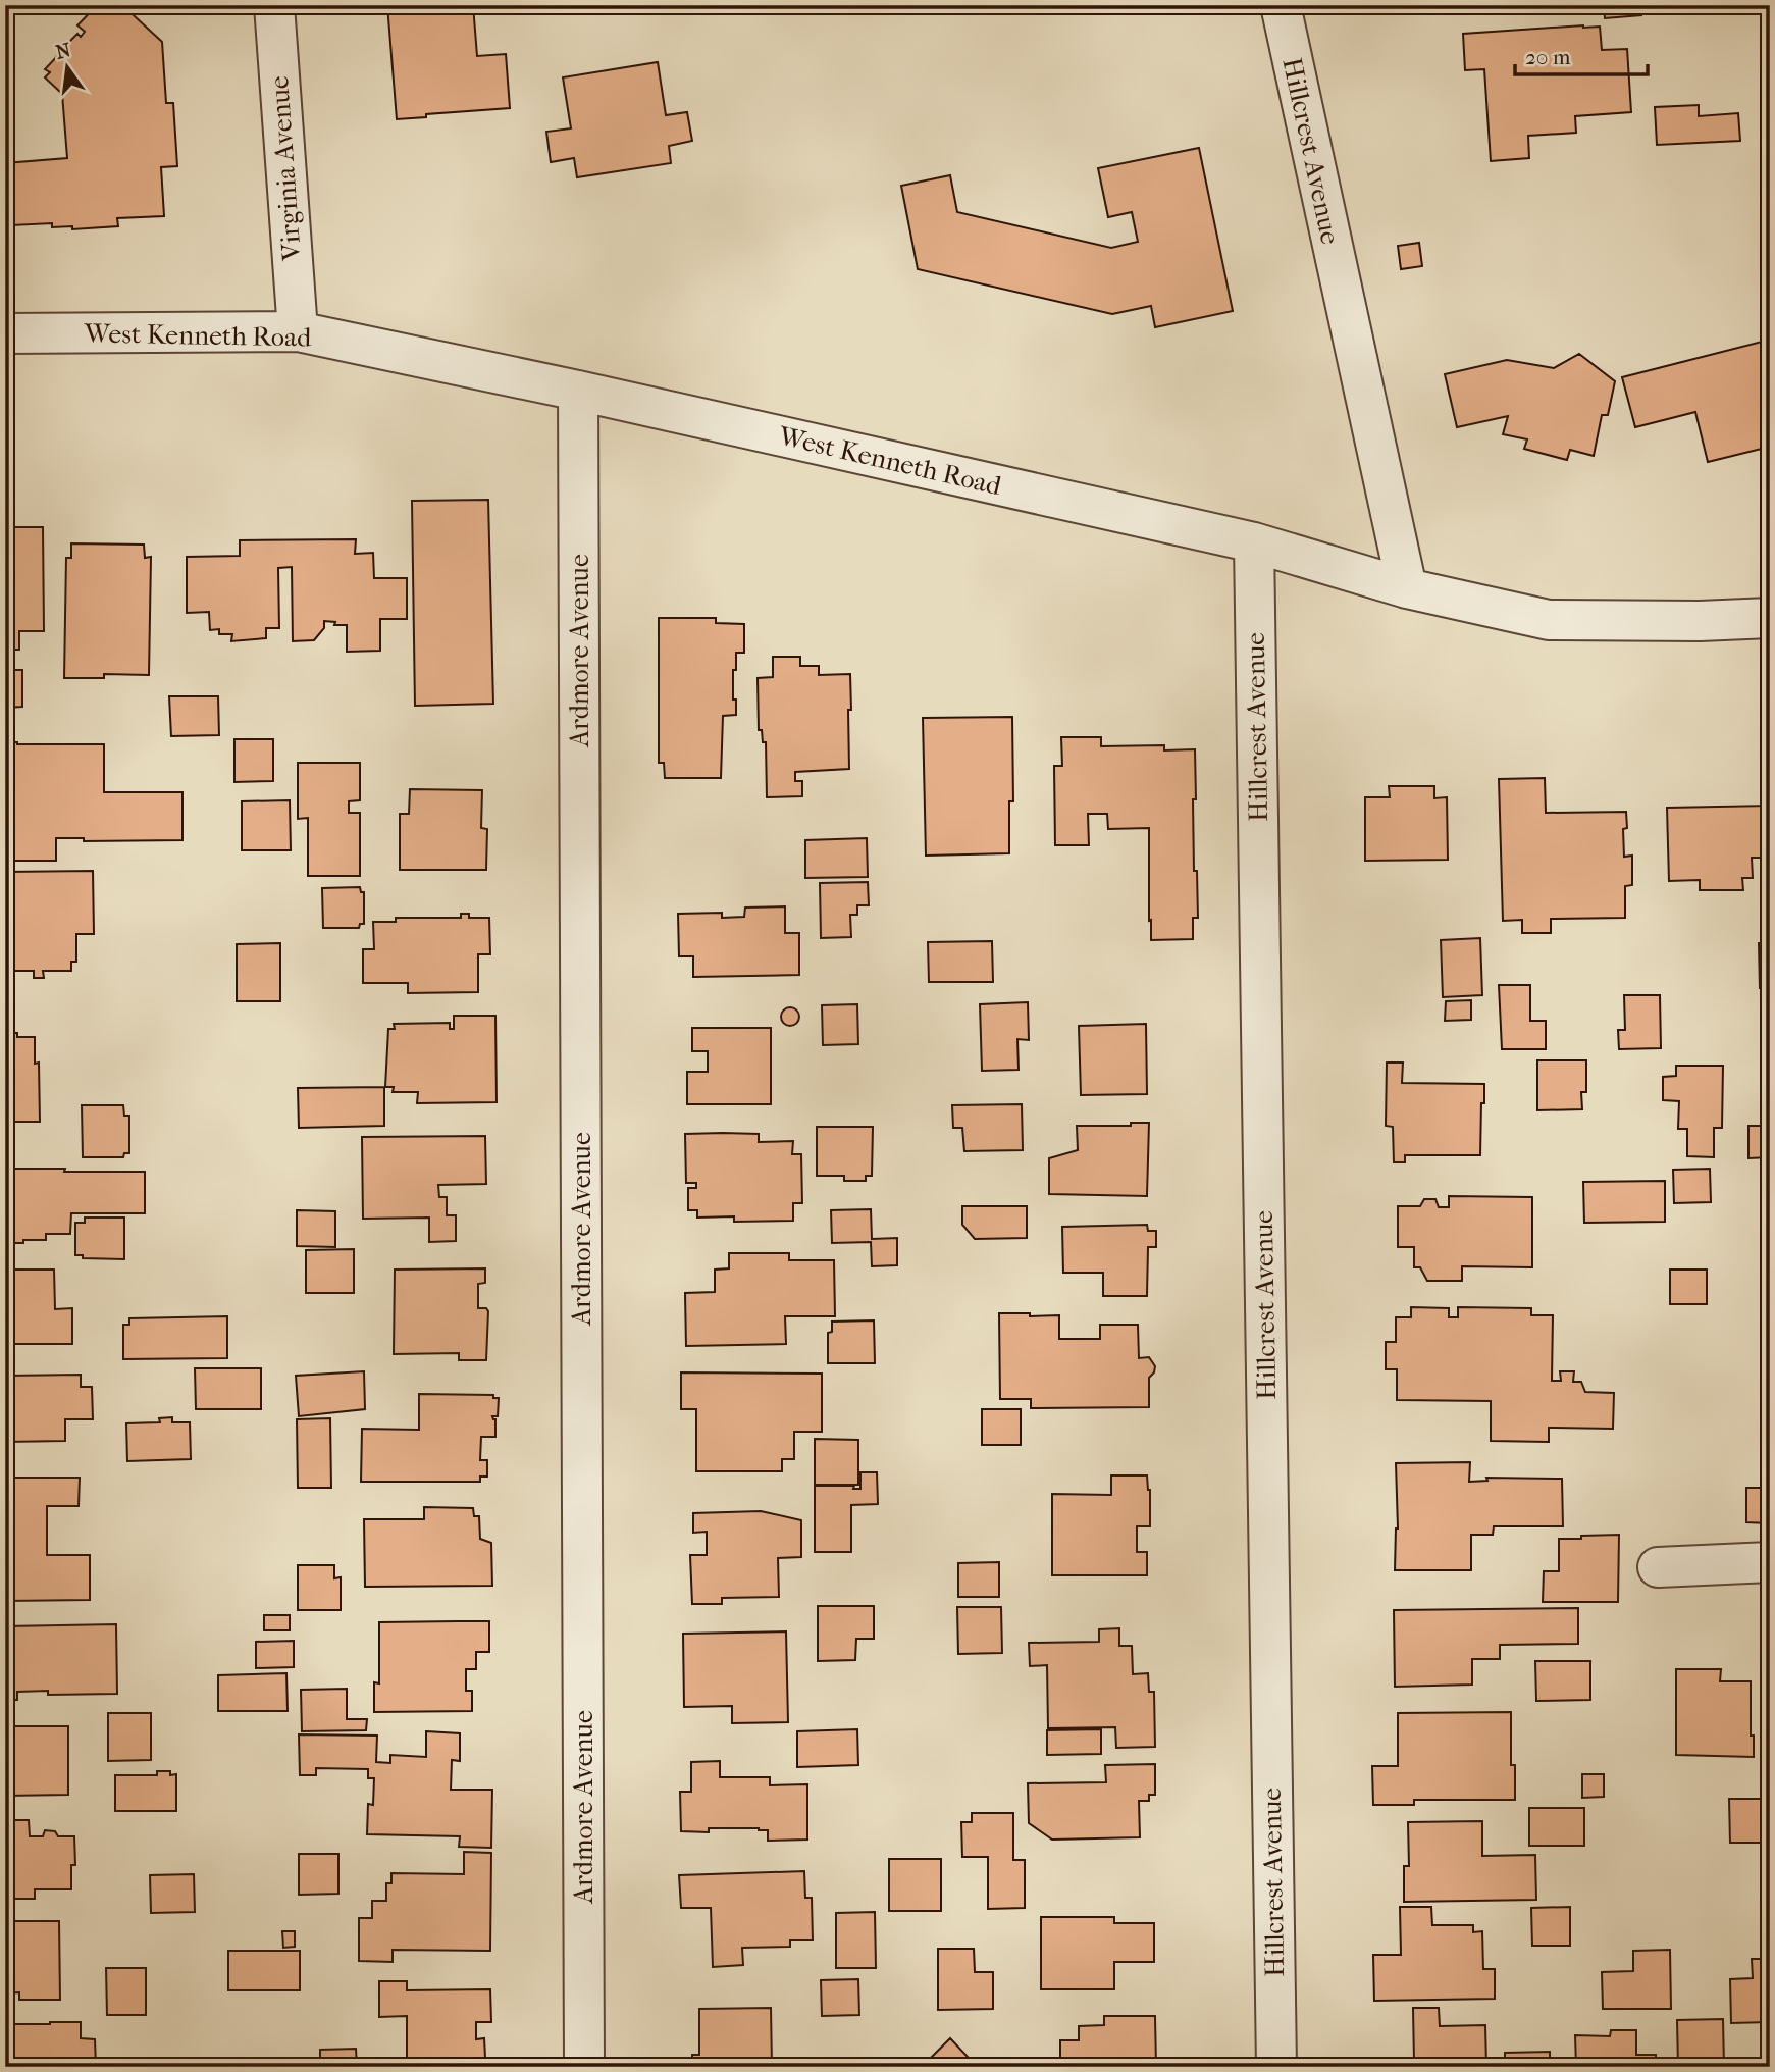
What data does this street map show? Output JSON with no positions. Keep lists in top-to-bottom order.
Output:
{
  "streets": {
    "street": [
      "Hillcrest Avenue",
      "Virginia Avenue",
      "West Kenneth Road",
      "Ardmore Avenue"
    ]
  },
  "crossings": [
    ["Hillcrest Avenue", "West Kenneth Road"],
    ["Virginia Avenue", "West Kenneth Road"],
    ["West Kenneth Road", "Ardmore Avenue"]
  ],
  "scale_bar": "20 m",
  "north": "top"
}
